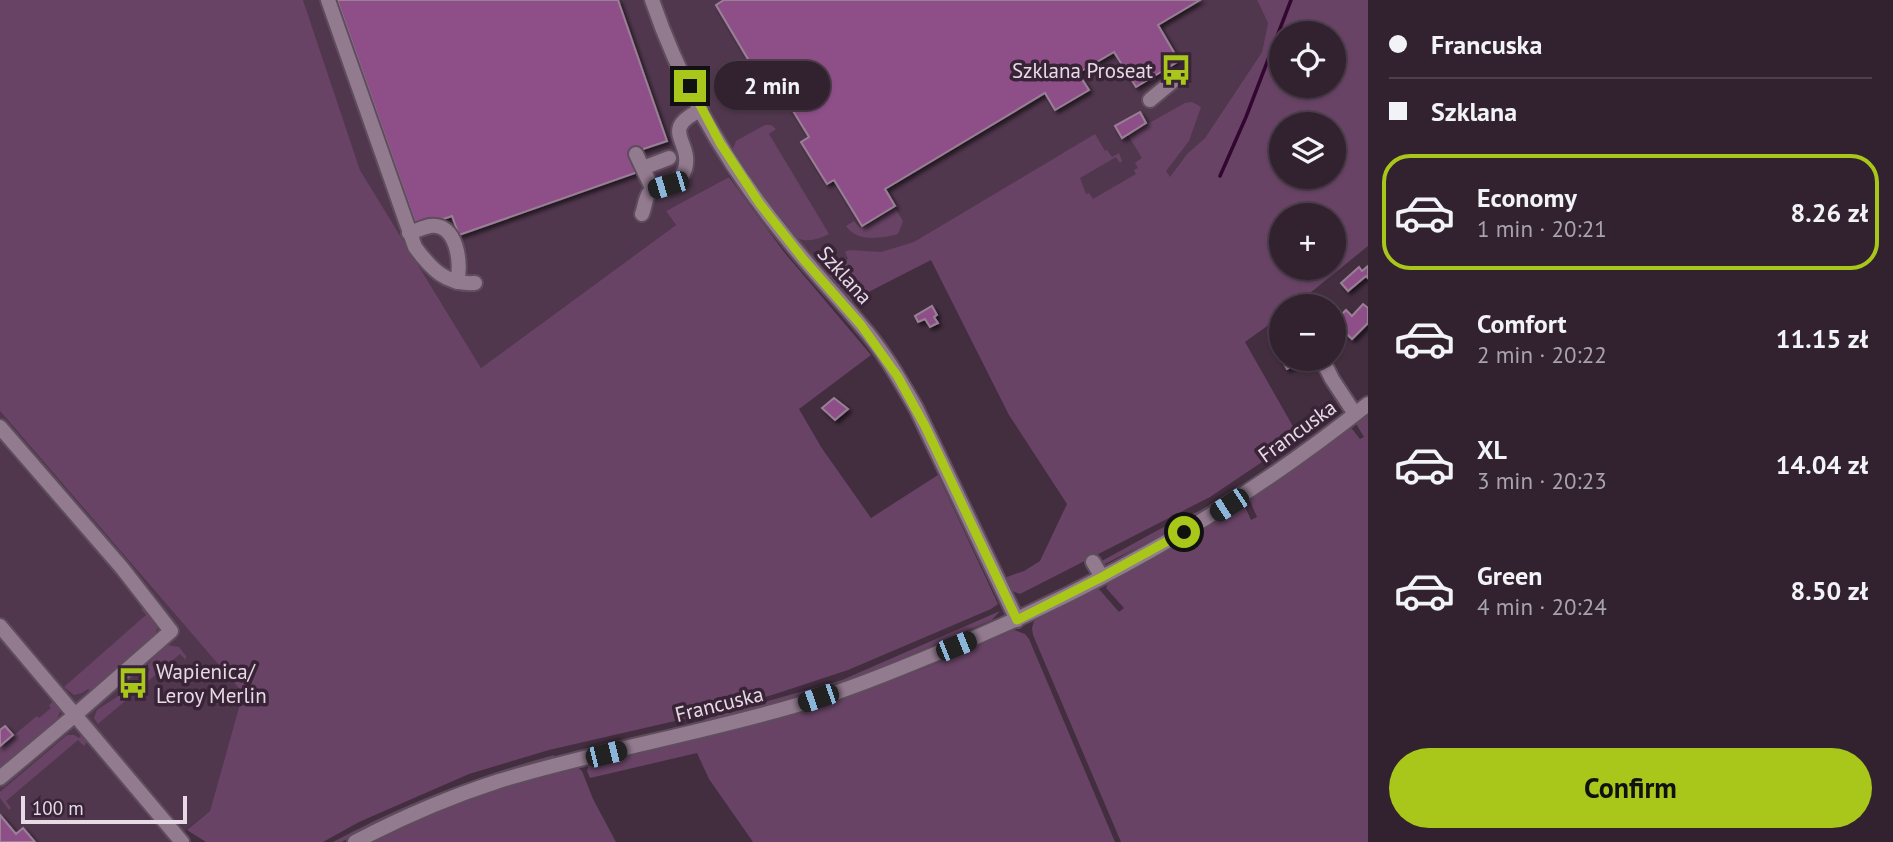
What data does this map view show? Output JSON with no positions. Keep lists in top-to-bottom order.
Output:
{
  "streets": {
    "street": ["Szklana", "Francuska"]
  },
  "crossings": [
    ["Szklana", "Francuska"]
  ],
  "places": {
    "bus stop": ["Szklana Proseat", "Wapienica/ Leroy Merlin"]
  },
  "scale_bar": "100 m",
  "page": {
    "banner": ["Francuska", "Szklana"],
    "map_buttons": ["+", "−"],
    "bubble": "2 min",
    "list": [
      {
        "name": "Economy",
        "note": "1 min · 20:21",
        "value": "8.26 zł"
      },
      {
        "name": "Comfort",
        "note": "2 min · 20:22",
        "value": "11.15 zł"
      },
      {
        "name": "XL",
        "note": "3 min · 20:23",
        "value": "14.04 zł"
      },
      {
        "name": "Green",
        "note": "4 min · 20:24",
        "value": "8.50 zł"
      }
    ],
    "buttons": "Confirm",
    "scale": "100 m"
  }
}
